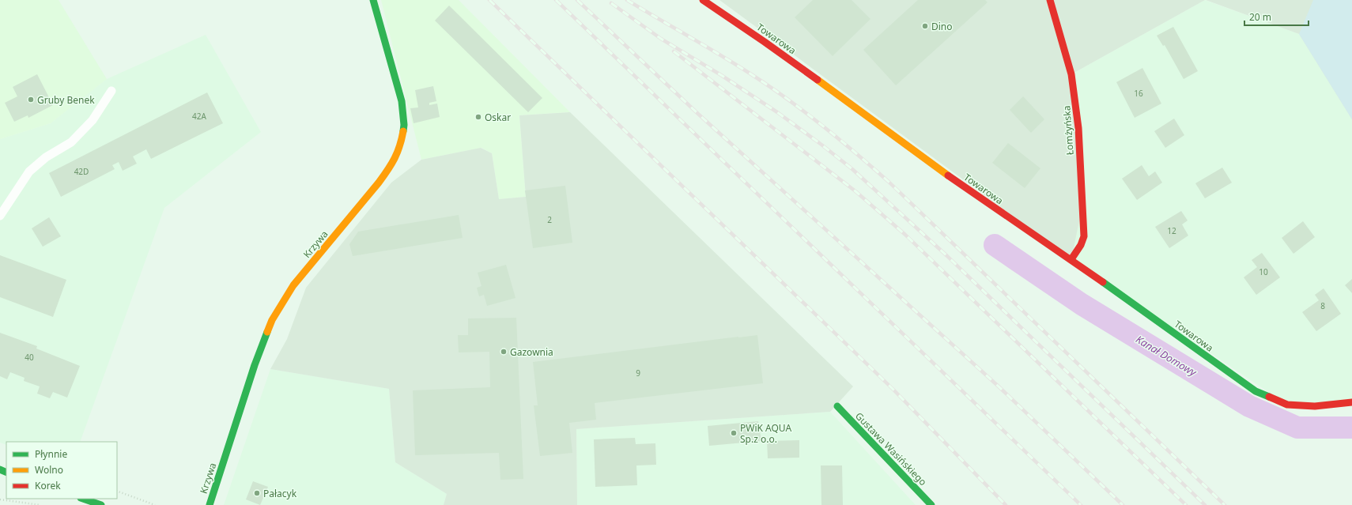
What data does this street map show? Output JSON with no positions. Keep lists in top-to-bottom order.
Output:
{
  "streets": {
    "street": [
      "Towarowa",
      "Łomżyńska",
      "Krzywa",
      "Gustawa Wasińskiego"
    ]
  },
  "crossings": [
    ["Towarowa", "Łomżyńska"]
  ],
  "water": ["Kanał Domowy"],
  "places": [
    "Dino",
    "Gruby Benek",
    "Oskar",
    "Gazownia",
    "PWiK AQUA Sp.z o.o.",
    "Pałacyk"
  ],
  "house_numbers": [
    "16",
    "42A",
    "42D",
    "2",
    "12",
    "10",
    "8",
    "40",
    "9"
  ],
  "legend": ["Płynnie", "Wolno", "Korek"],
  "scale_bar": "20 m"
}
